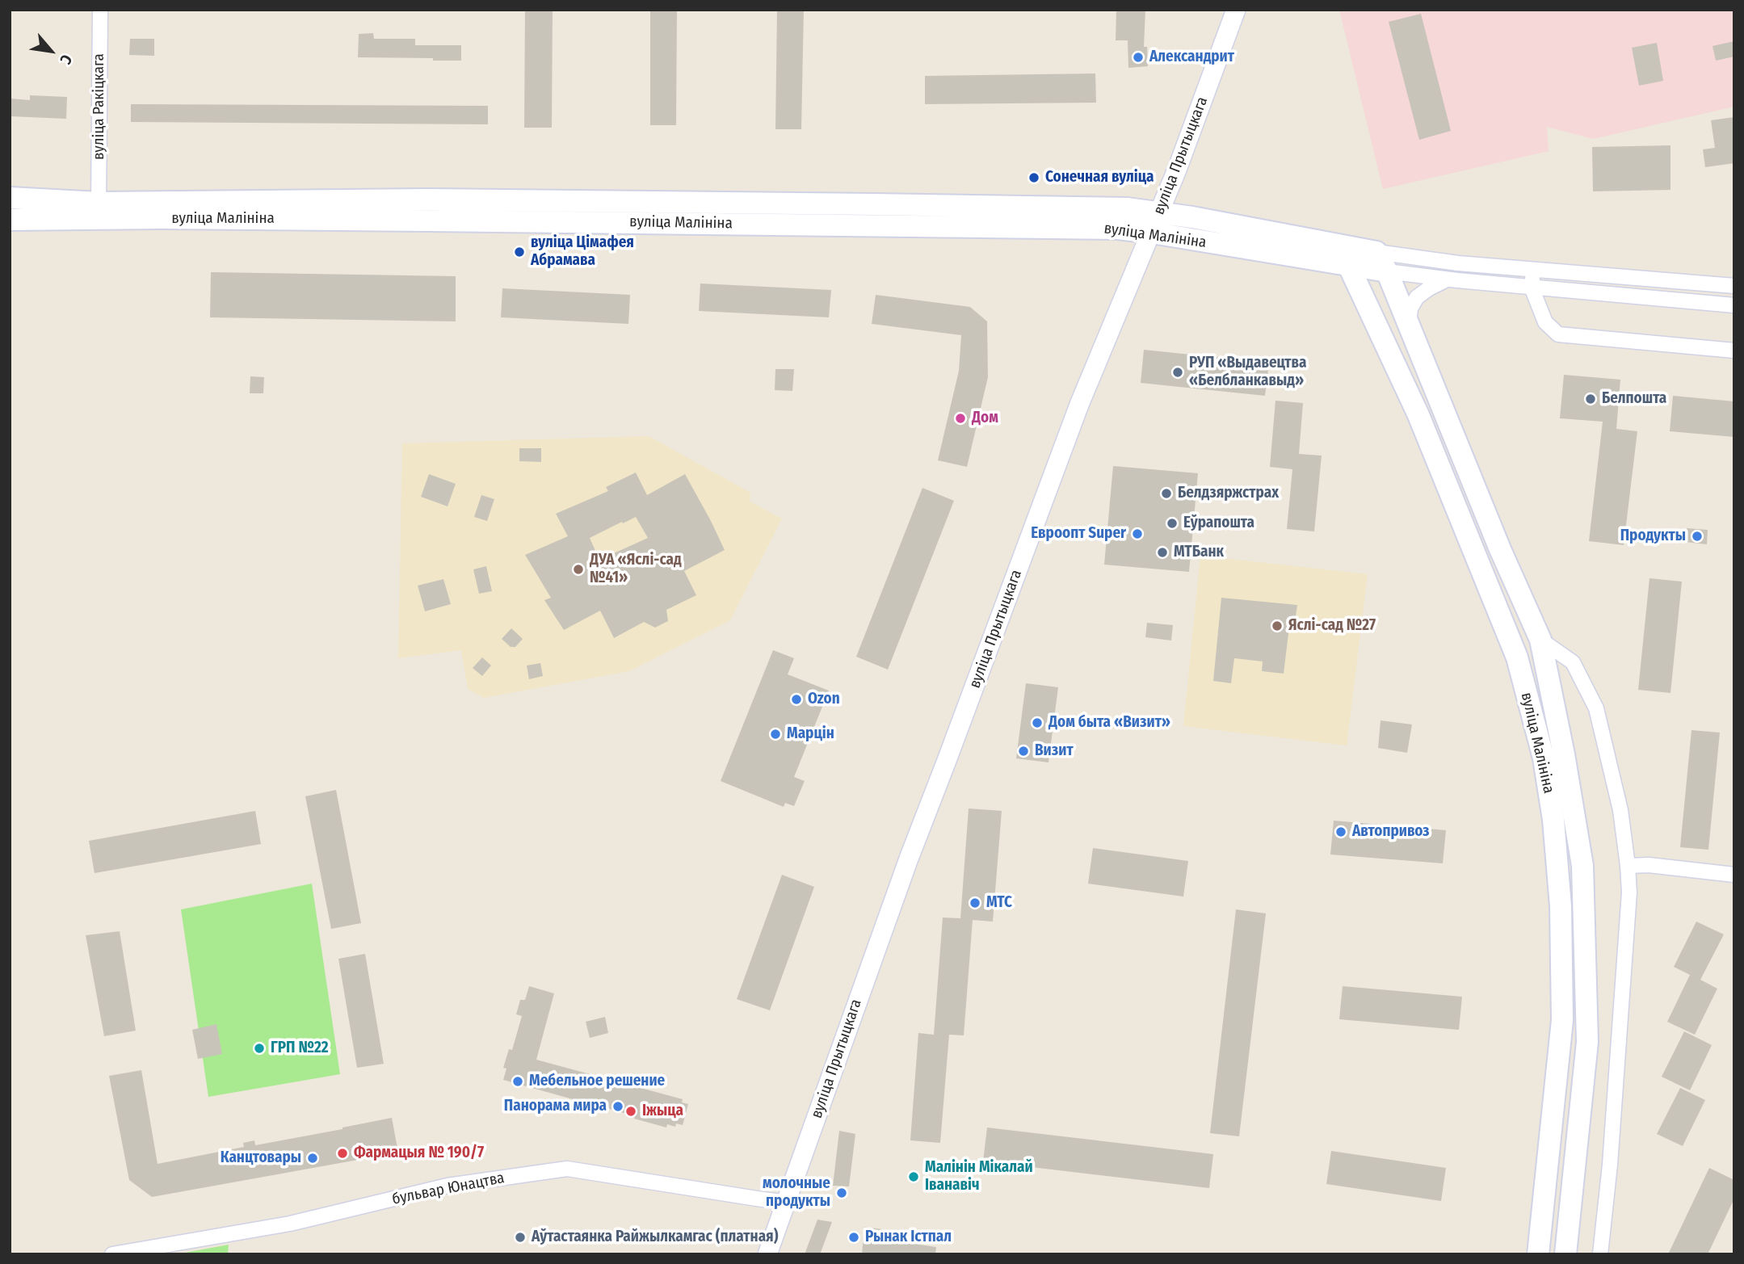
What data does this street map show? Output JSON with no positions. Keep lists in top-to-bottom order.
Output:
{
  "streets": {
    "main road": ["вуліца Малініна"],
    "street": ["вуліца Ракіцкага", "вуліца Прытыцкага", "бульвар Юнацтва"]
  },
  "crossings": [
    ["вуліца Ракіцкага", "вуліца Малініна"],
    ["вуліца Прытыцкага", "вуліца Малініна"],
    ["вуліца Прытыцкага", "бульвар Юнацтва"]
  ],
  "places": [
    "Александрит",
    "Сонечная вуліца",
    "вуліца Цімафея Абрамава",
    "РУП «Выдавецтва «Белбланкавыд»",
    "Белпошта",
    "Дом",
    "Белдзяржстрах",
    "Еўрапошта",
    "Евроопт Super",
    "Продукты",
    "МТБанк",
    "ДУА «Яслі-сад №41»",
    "Яслі-сад №27",
    "Ozon",
    "Дом быта «Визит»",
    "Марцін",
    "Визит",
    "Автопривоз",
    "МТС",
    "ГРП №22",
    "Мебельное решение",
    "Панорама мира",
    "Іжыца",
    "Фармацыя № 190/7",
    "Канцтовары",
    "Малінін Мікалай Іванавіч",
    "молочные продукты",
    "Аўтастаянка Райжылкамгас (платная)",
    "Рынак Істпал"
  ],
  "north": "bottom right"
}
